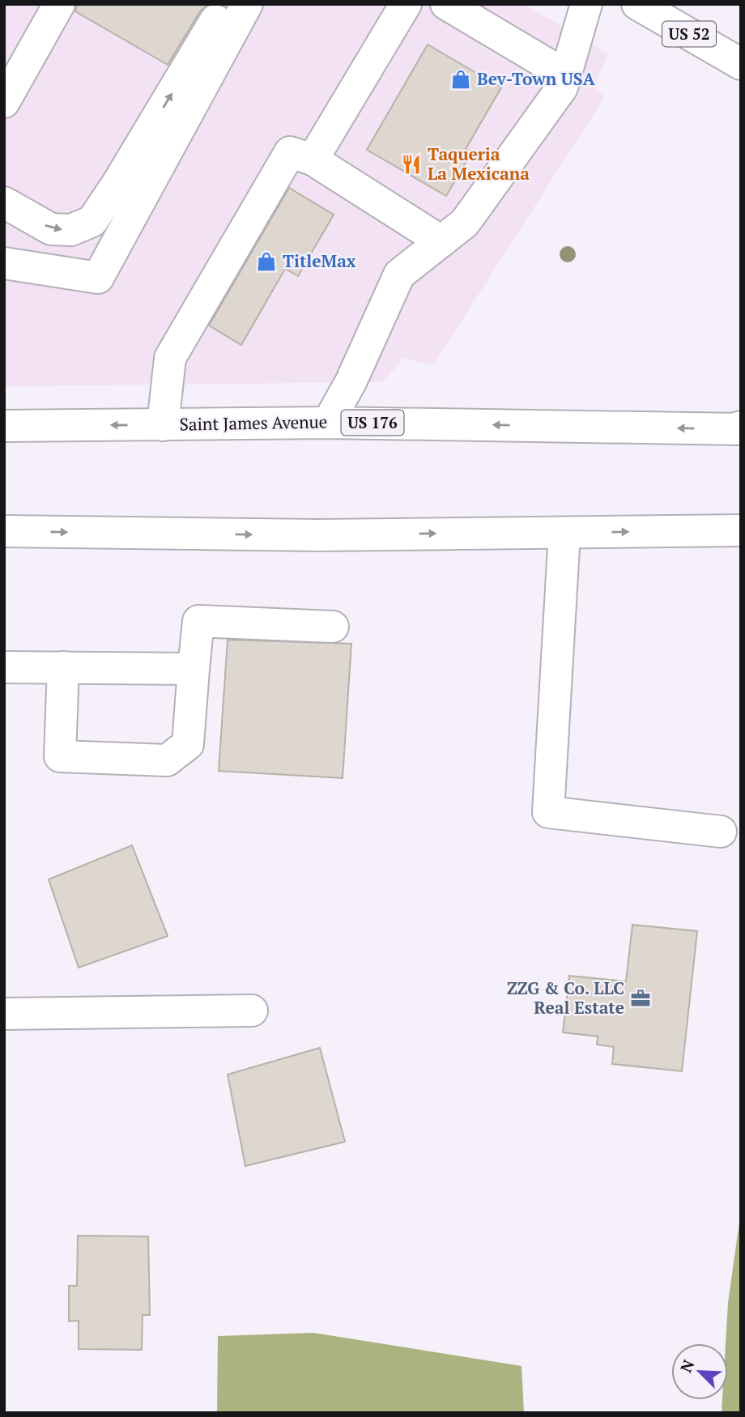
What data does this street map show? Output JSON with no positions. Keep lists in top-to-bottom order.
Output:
{
  "streets": {
    "main road": ["US 52", "US 176", "Saint James Avenue"]
  },
  "places": {
    "shop": ["Bev-Town USA", "TitleMax"],
    "restaurant": ["Taqueria La Mexicana"],
    "office": ["ZZG & Co. LLC Real Estate"]
  },
  "north": "top left"
}
